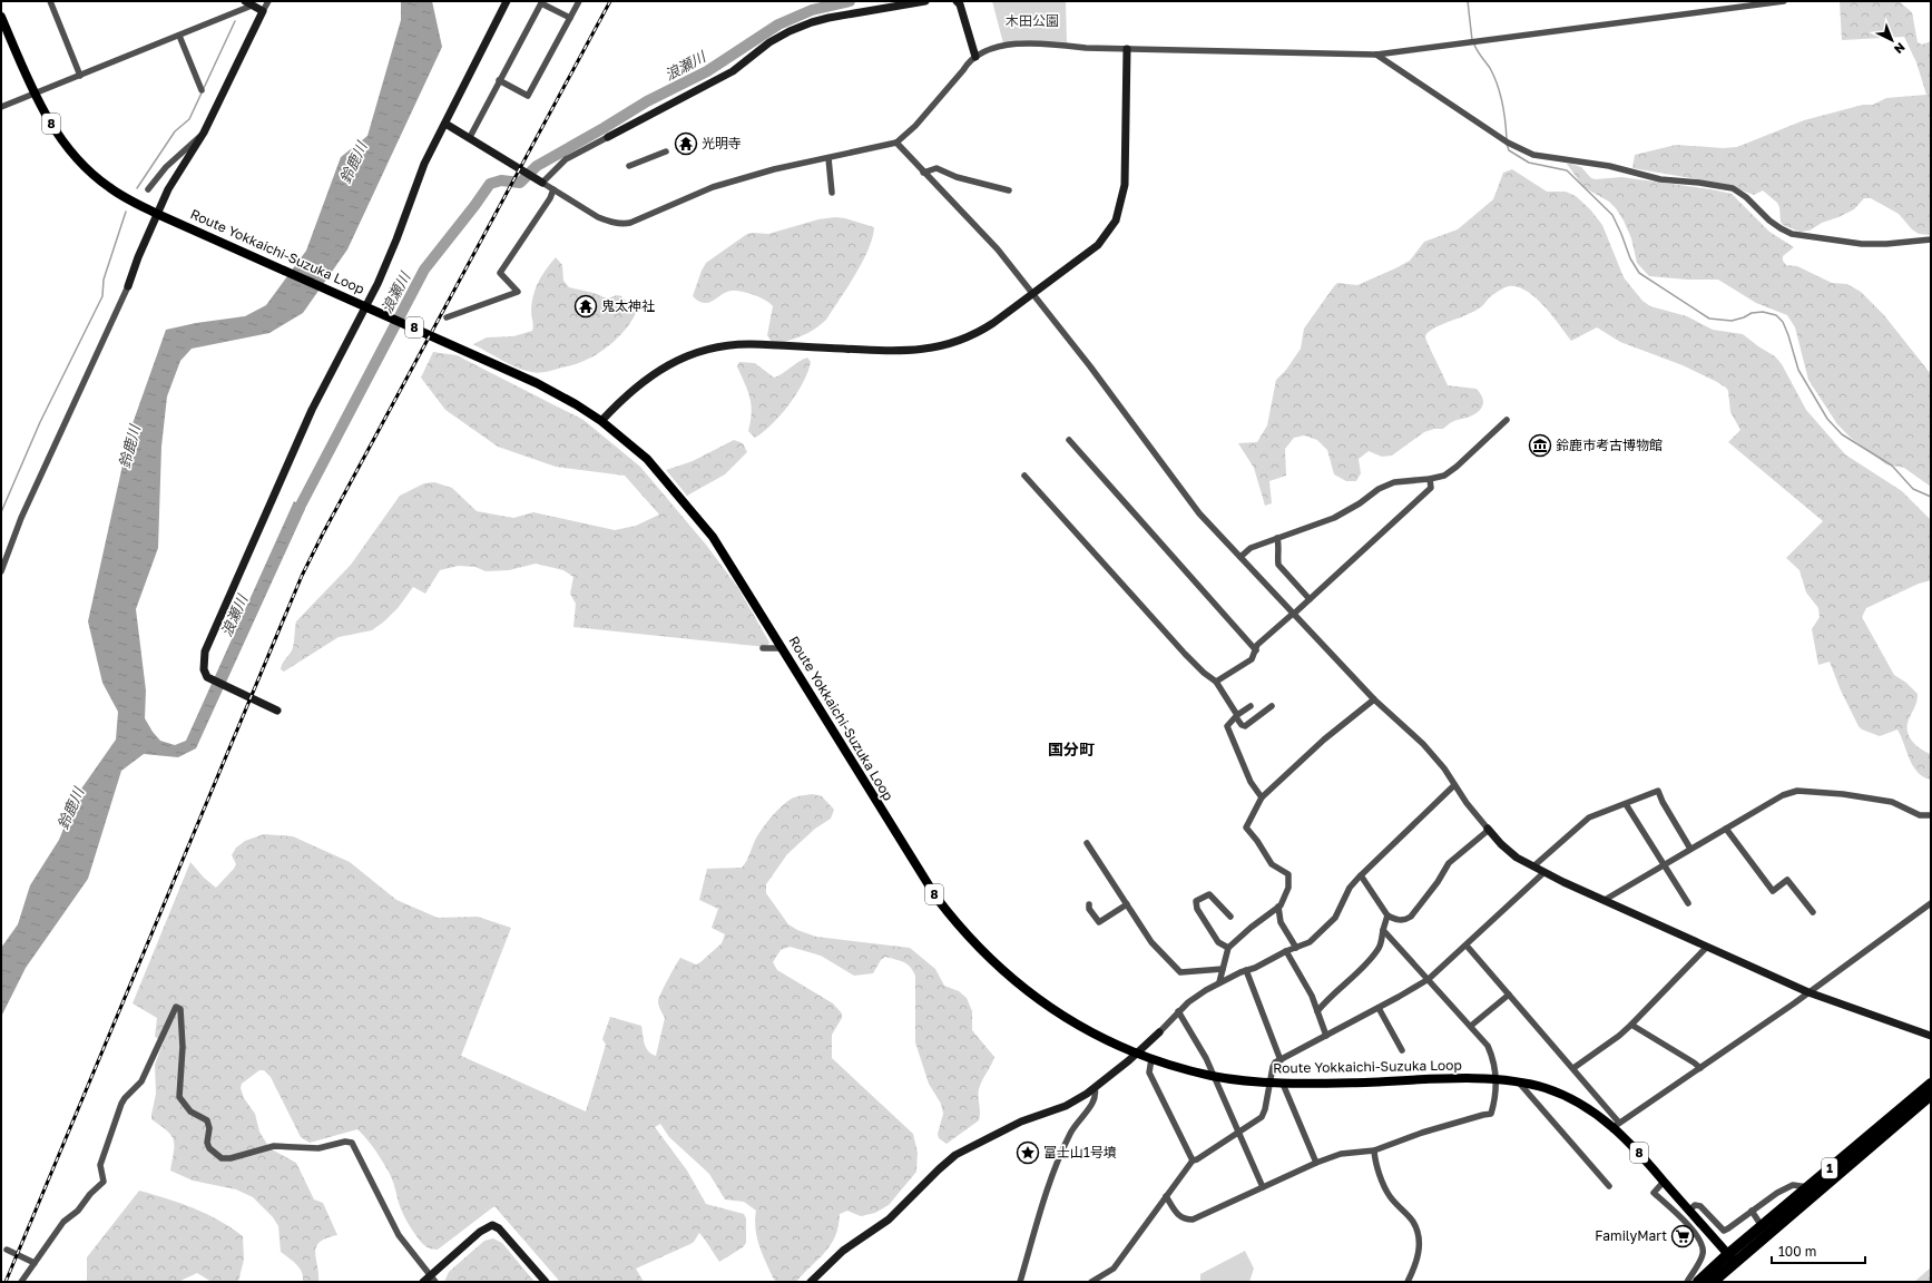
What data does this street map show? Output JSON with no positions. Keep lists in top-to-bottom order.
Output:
{
  "streets": {
    "highway": ["1"],
    "main road": ["8", "Route Yokkaichi-Suzuka Loop"]
  },
  "crossings": [
    ["Route Yokkaichi-Suzuka Loop", "1"]
  ],
  "districts": ["国分町"],
  "water": ["浪瀬川", "鈴鹿川"],
  "parks": ["木田公園"],
  "places": {
    "temple": ["光明寺", "鬼太神社"],
    "museum": ["鈴鹿市考古博物館"],
    "place": ["富士山1号墳"],
    "supermarket": ["FamilyMart"]
  },
  "scale_bar": "100 m",
  "north": "bottom right"
}
